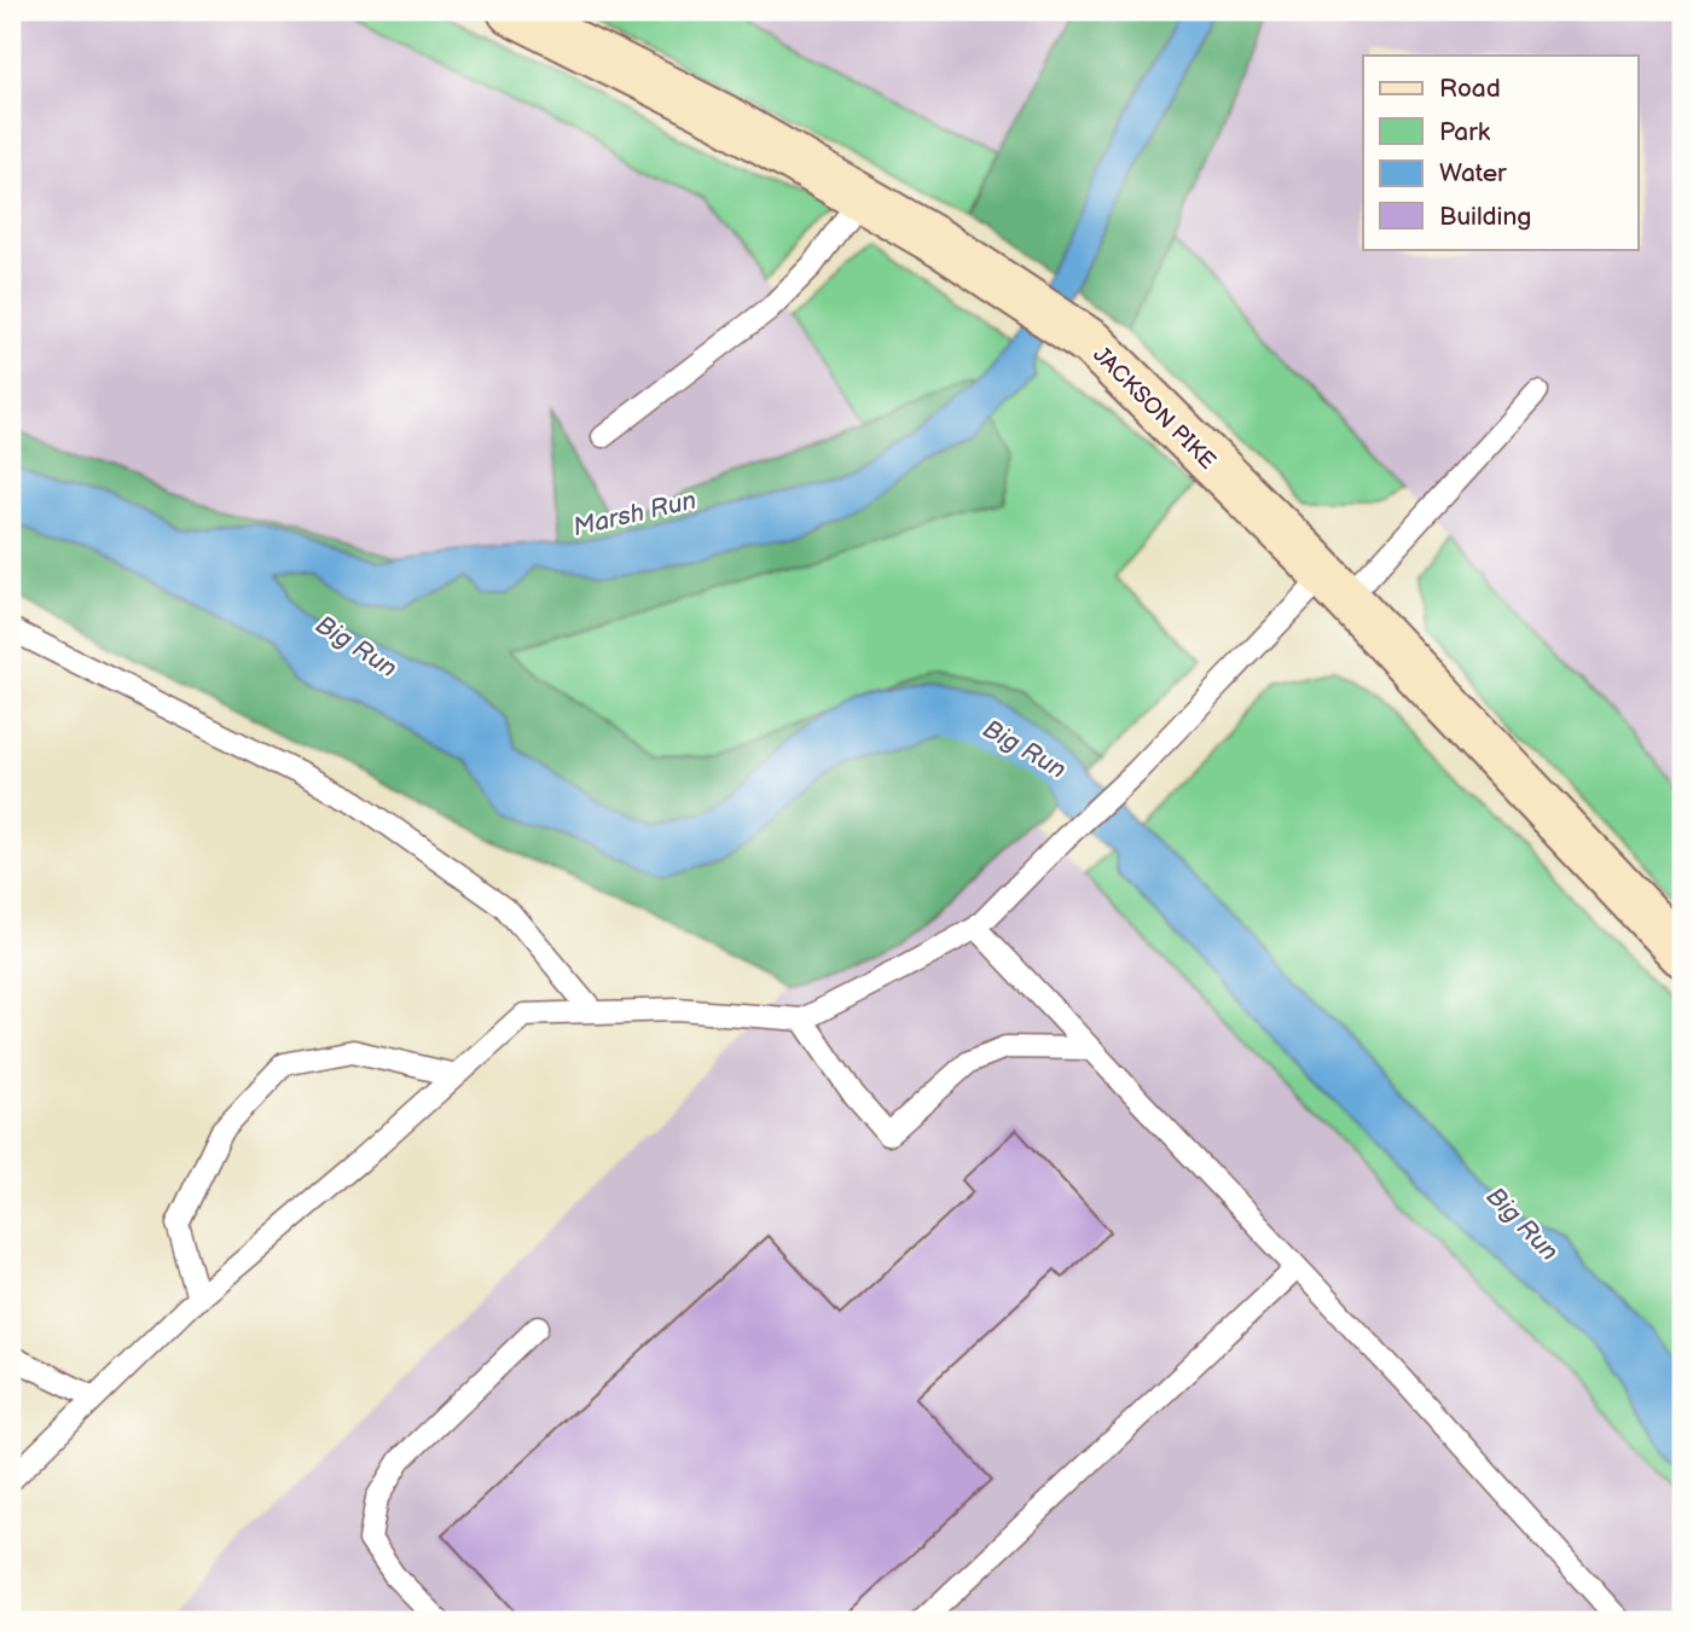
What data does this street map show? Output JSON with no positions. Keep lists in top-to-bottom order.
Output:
{
  "streets": {
    "main road": ["JACKSON PIKE"]
  },
  "water": ["Marsh Run", "Big Run"],
  "legend": [
    "Road",
    "Park",
    "Water",
    "Building"
  ]
}
